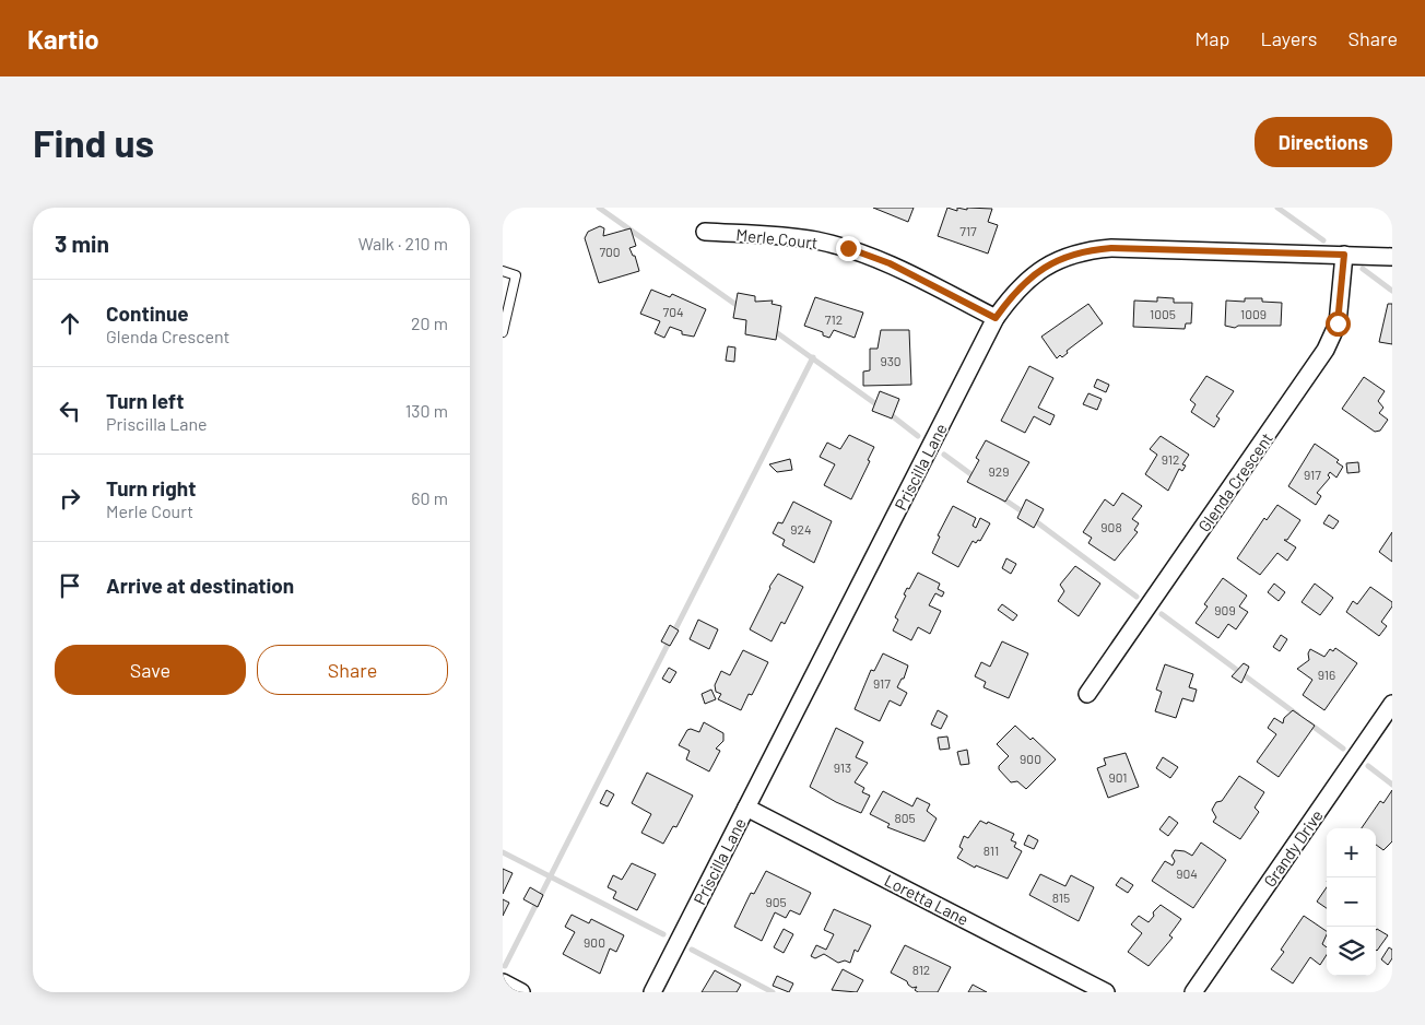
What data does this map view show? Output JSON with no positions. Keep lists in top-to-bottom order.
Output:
{
  "streets": {
    "street": [
      "Merle Court",
      "Priscilla Lane",
      "Glenda Crescent",
      "Grandy Drive",
      "Loretta Lane"
    ]
  },
  "crossings": [
    ["Merle Court", "Priscilla Lane"],
    ["Priscilla Lane", "Glenda Crescent"],
    ["Priscilla Lane", "Loretta Lane"]
  ],
  "house_numbers": [
    "717",
    "700",
    "704",
    "1005",
    "1009",
    "712",
    "930",
    "912",
    "929",
    "917",
    "908",
    "924",
    "909",
    "916",
    "917",
    "900",
    "913",
    "901",
    "805",
    "811",
    "904",
    "815",
    "905",
    "900",
    "812"
  ],
  "page": {
    "header": "Kartio",
    "nav": ["Map", "Layers", "Share"],
    "buttons": [
      "Directions",
      ["Save", "Share"]
    ],
    "title": "Find us",
    "heading": ["3 min", "Walk · 210 m"],
    "list": [
      ["Continue", "Glenda Crescent", "20 m"],
      ["Turn left", "Priscilla Lane", "130 m"],
      ["Turn right", "Merle Court", "60 m"],
      "Arrive at destination"
    ],
    "map_buttons": ["+", "−"]
  }
}
